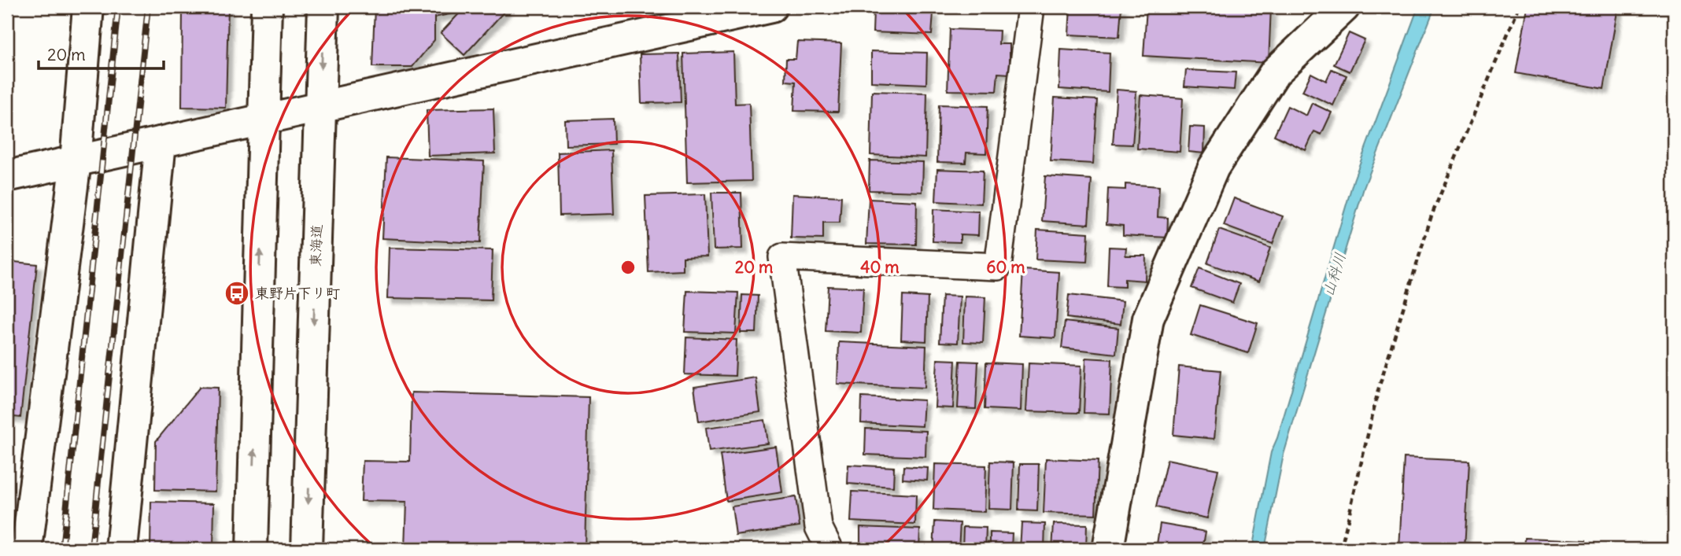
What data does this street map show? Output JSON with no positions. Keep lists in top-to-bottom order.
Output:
{
  "streets": {
    "main road": ["東海道"]
  },
  "water": ["山科川"],
  "places": {
    "bus stop": ["東野片下リ町"]
  },
  "scale_bar": "20 m",
  "rings": ["20 m", "40 m", "60 m"]
}
